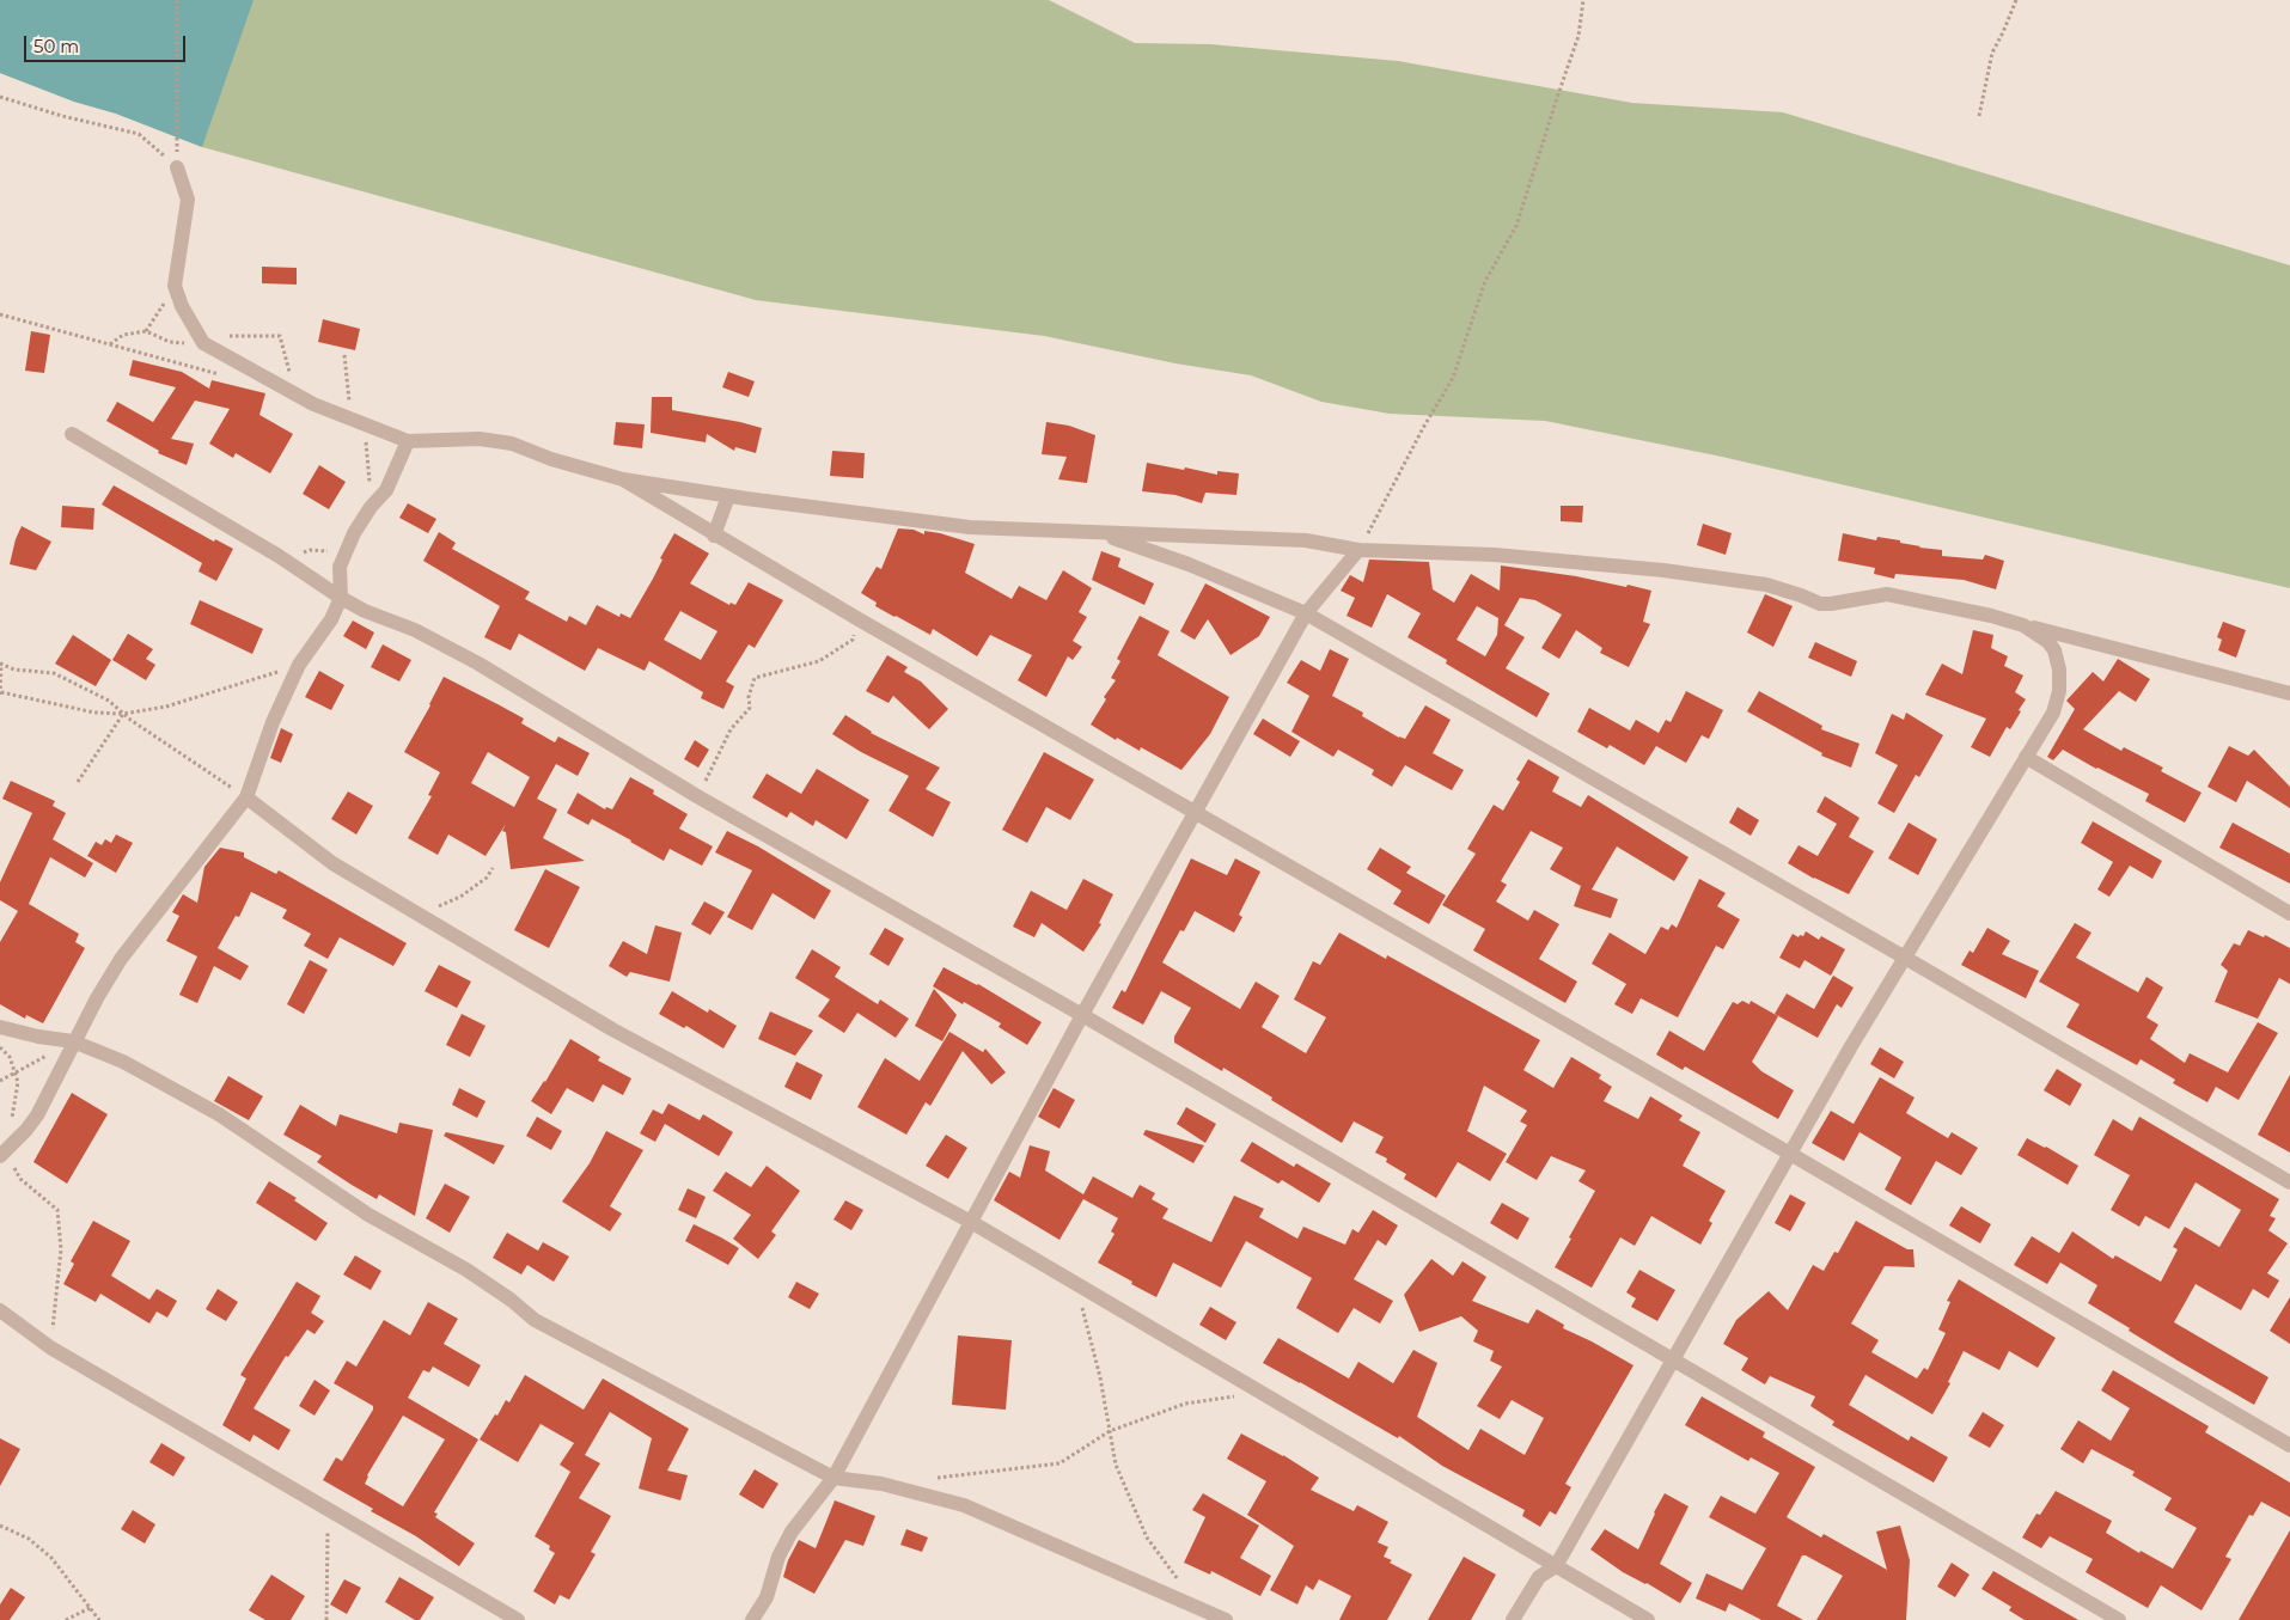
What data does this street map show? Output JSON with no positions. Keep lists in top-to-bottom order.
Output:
{
  "scale_bar": "50 m"
}
